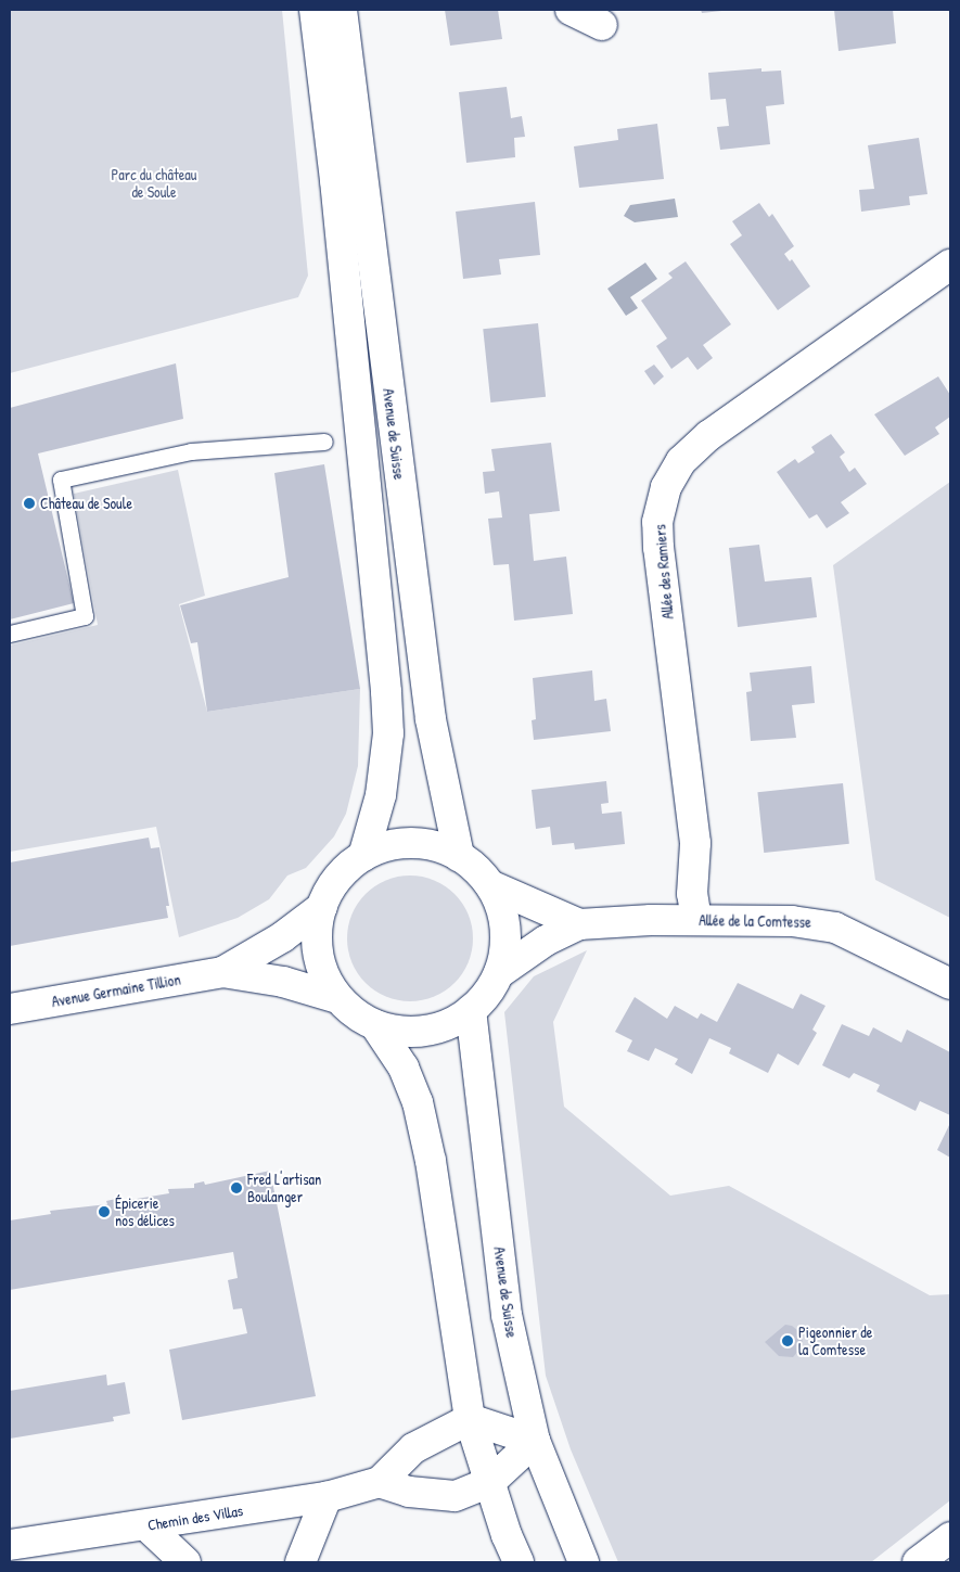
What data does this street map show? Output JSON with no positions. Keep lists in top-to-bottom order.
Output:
{
  "streets": {
    "street": [
      "Avenue de Suisse",
      "Allée des Ramiers",
      "Allée de la Comtesse",
      "Avenue Germaine Tillion",
      "Chemin des Villas"
    ]
  },
  "crossings": [
    ["Avenue de Suisse", "Allée de la Comtesse"],
    ["Avenue de Suisse", "Avenue Germaine Tillion"],
    ["Allée des Ramiers", "Allée de la Comtesse"],
    ["Allée de la Comtesse", "Avenue Germaine Tillion"]
  ],
  "parks": ["Parc du château de Soule"],
  "places": [
    "Château de Soule",
    "Fred L'artisan Boulanger",
    "Épicerie nos délices",
    "Pigeonnier de la Comtesse"
  ]
}
